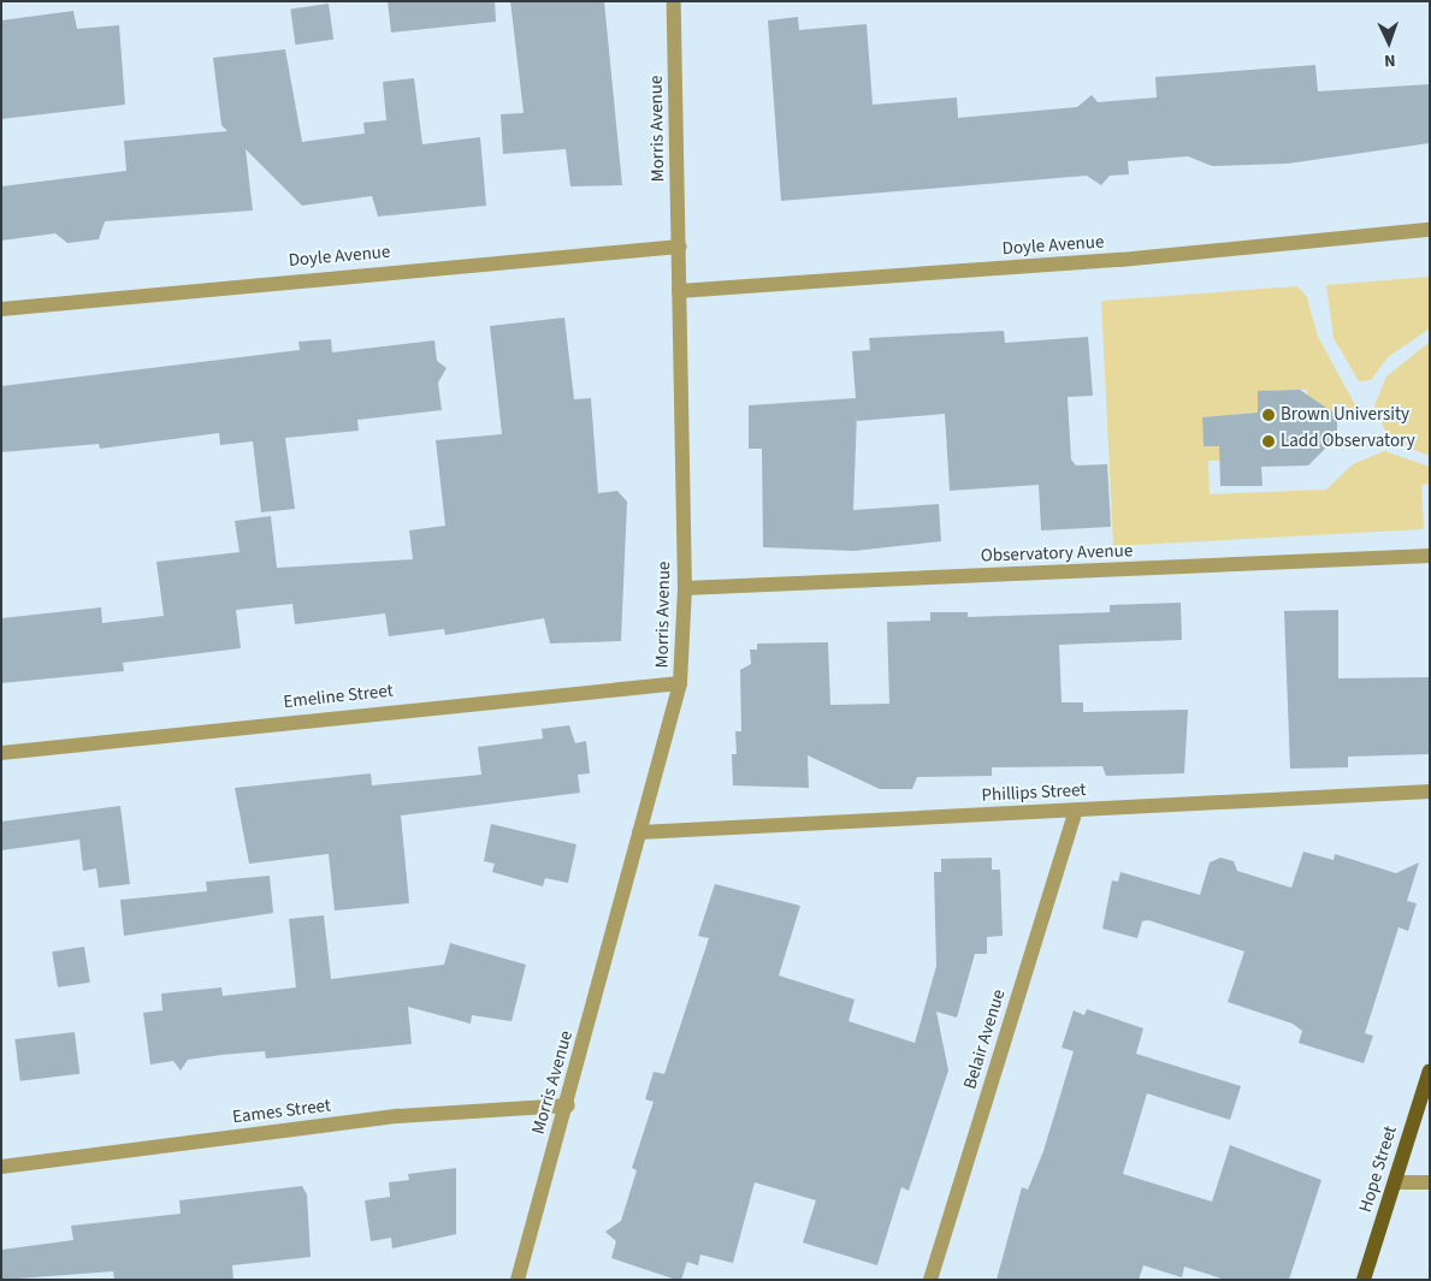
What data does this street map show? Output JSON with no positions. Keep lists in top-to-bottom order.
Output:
{
  "streets": {
    "main road": ["Hope Street"],
    "street": [
      "Morris Avenue",
      "Doyle Avenue",
      "Observatory Avenue",
      "Emeline Street",
      "Phillips Street",
      "Belair Avenue",
      "Eames Street"
    ]
  },
  "crossings": [
    ["Morris Avenue", "Doyle Avenue"],
    ["Morris Avenue", "Observatory Avenue"],
    ["Morris Avenue", "Emeline Street"],
    ["Morris Avenue", "Phillips Street"],
    ["Morris Avenue", "Eames Street"],
    ["Phillips Street", "Belair Avenue"]
  ],
  "places": ["Brown University", "Ladd Observatory"],
  "north": "bottom"
}
